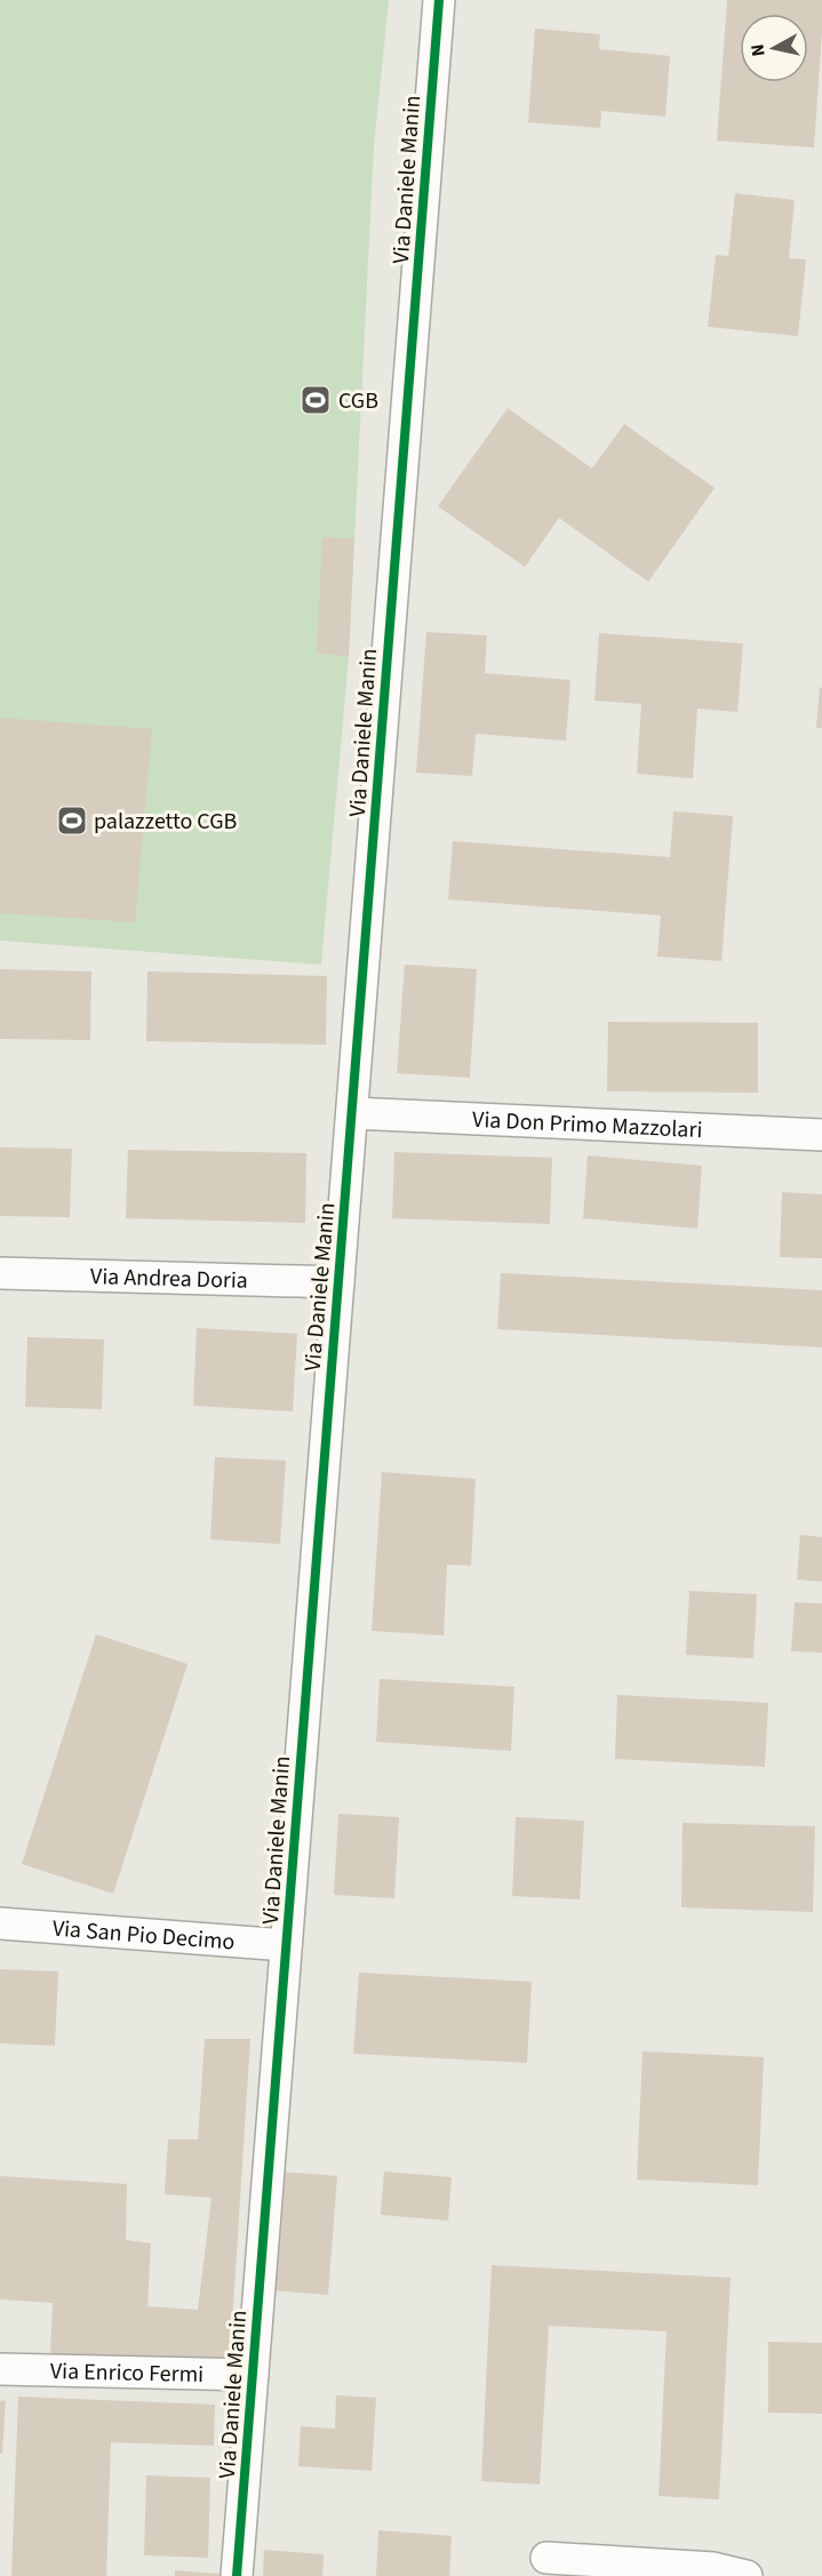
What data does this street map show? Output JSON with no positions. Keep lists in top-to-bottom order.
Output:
{
  "streets": {
    "street": [
      "Via Daniele Manin",
      "Via Don Primo Mazzolari",
      "Via Andrea Doria",
      "Via San Pio Decimo",
      "Via Enrico Fermi"
    ]
  },
  "crossings": [
    ["Via Daniele Manin", "Via Don Primo Mazzolari"],
    ["Via Daniele Manin", "Via Andrea Doria"],
    ["Via Daniele Manin", "Via San Pio Decimo"],
    ["Via Daniele Manin", "Via Enrico Fermi"]
  ],
  "places": {
    "sports": ["CGB", "palazzetto CGB"]
  },
  "north": "left"
}
